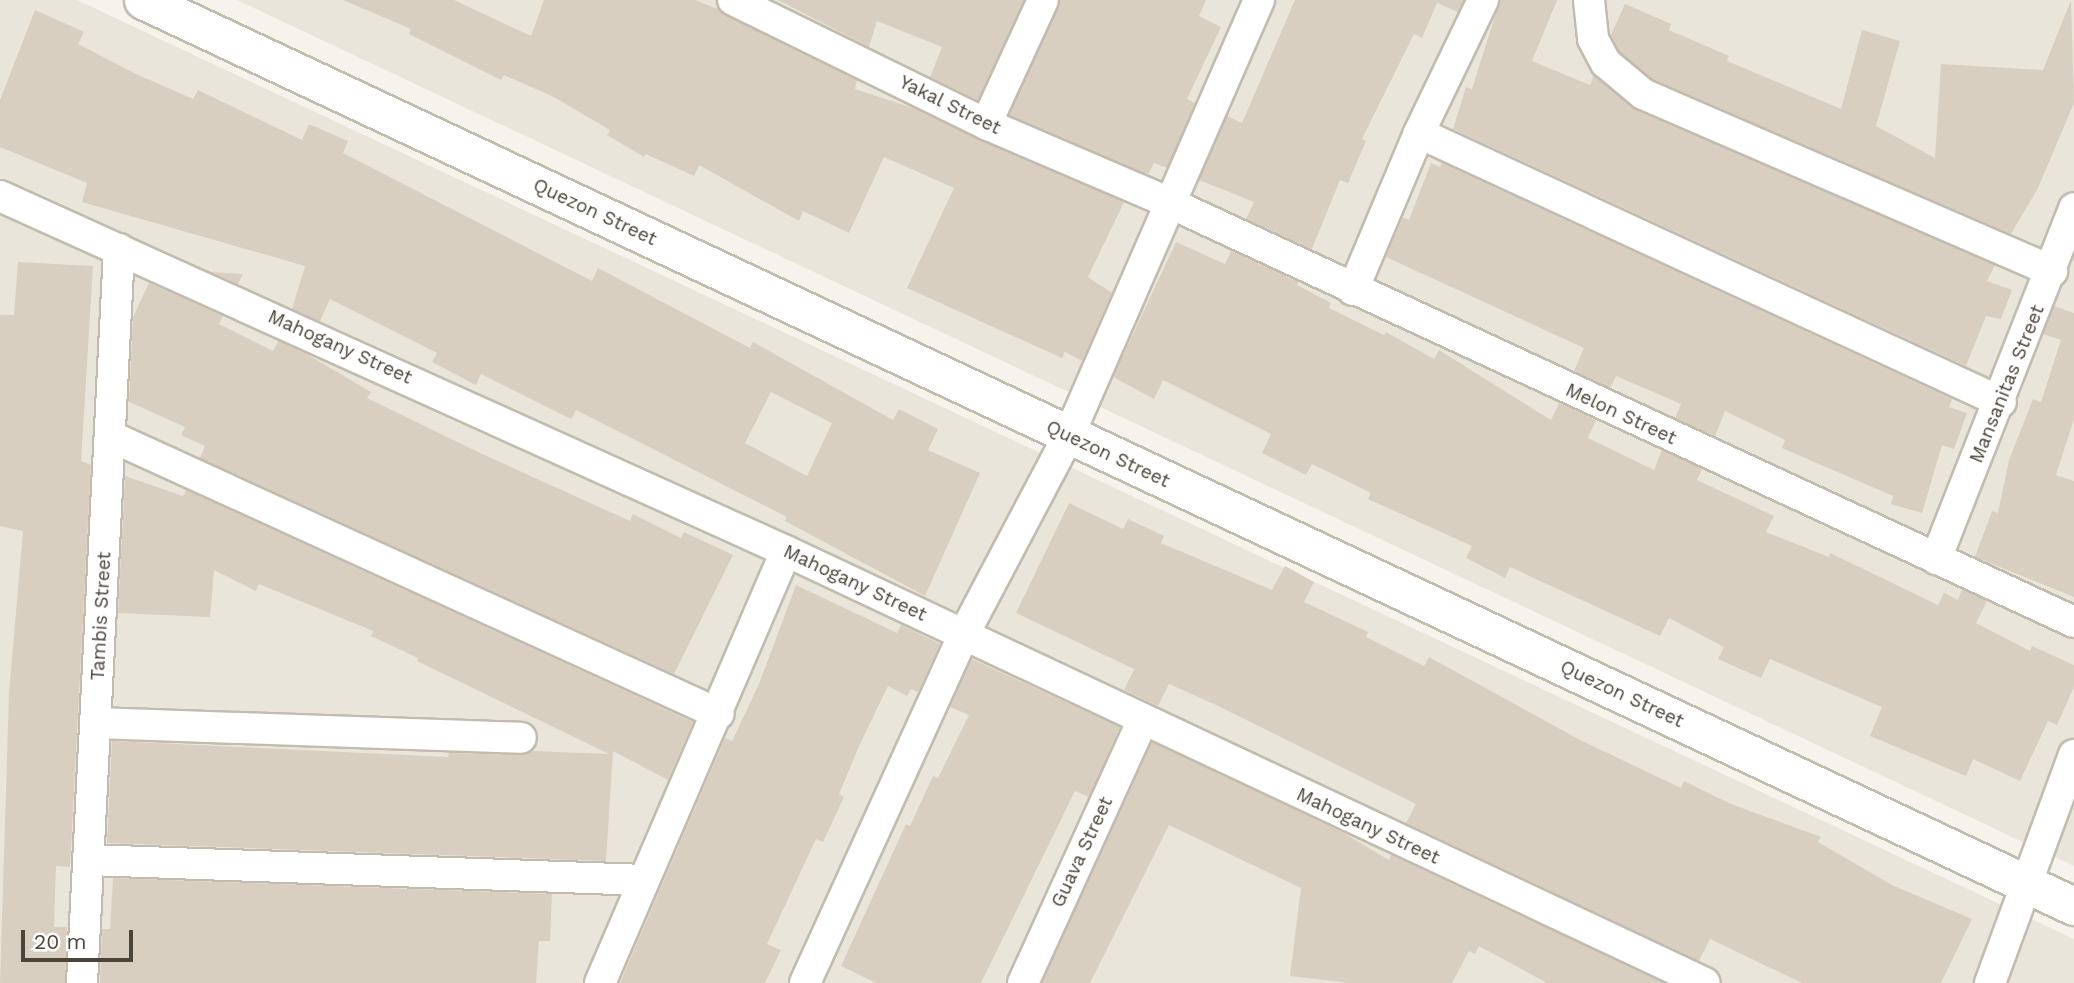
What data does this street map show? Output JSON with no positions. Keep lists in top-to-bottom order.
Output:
{
  "streets": {
    "street": [
      "Yakal Street",
      "Quezon Street",
      "Mahogany Street",
      "Mansanitas Street",
      "Melon Street",
      "Tambis Street",
      "Guava Street"
    ]
  },
  "crossings": [
    ["Yakal Street", "Melon Street"],
    ["Mahogany Street", "Tambis Street"],
    ["Mahogany Street", "Guava Street"],
    ["Mansanitas Street", "Melon Street"]
  ],
  "scale_bar": "20 m"
}
